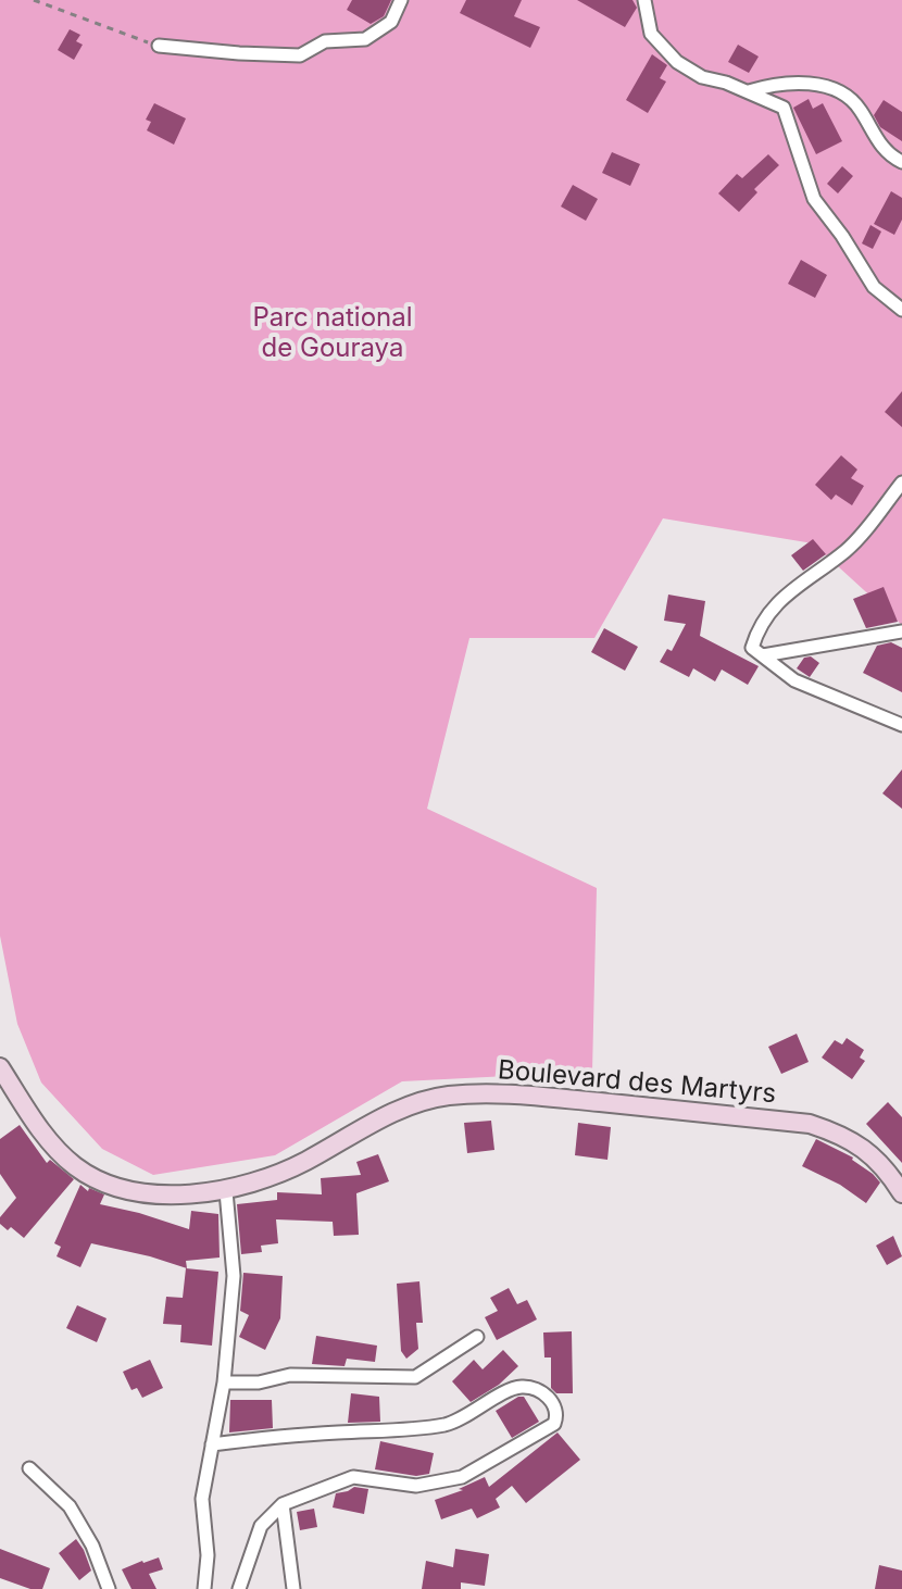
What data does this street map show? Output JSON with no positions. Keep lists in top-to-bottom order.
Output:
{
  "streets": {
    "main road": ["Boulevard des Martyrs"]
  },
  "parks": ["Parc national de Gouraya"]
}
